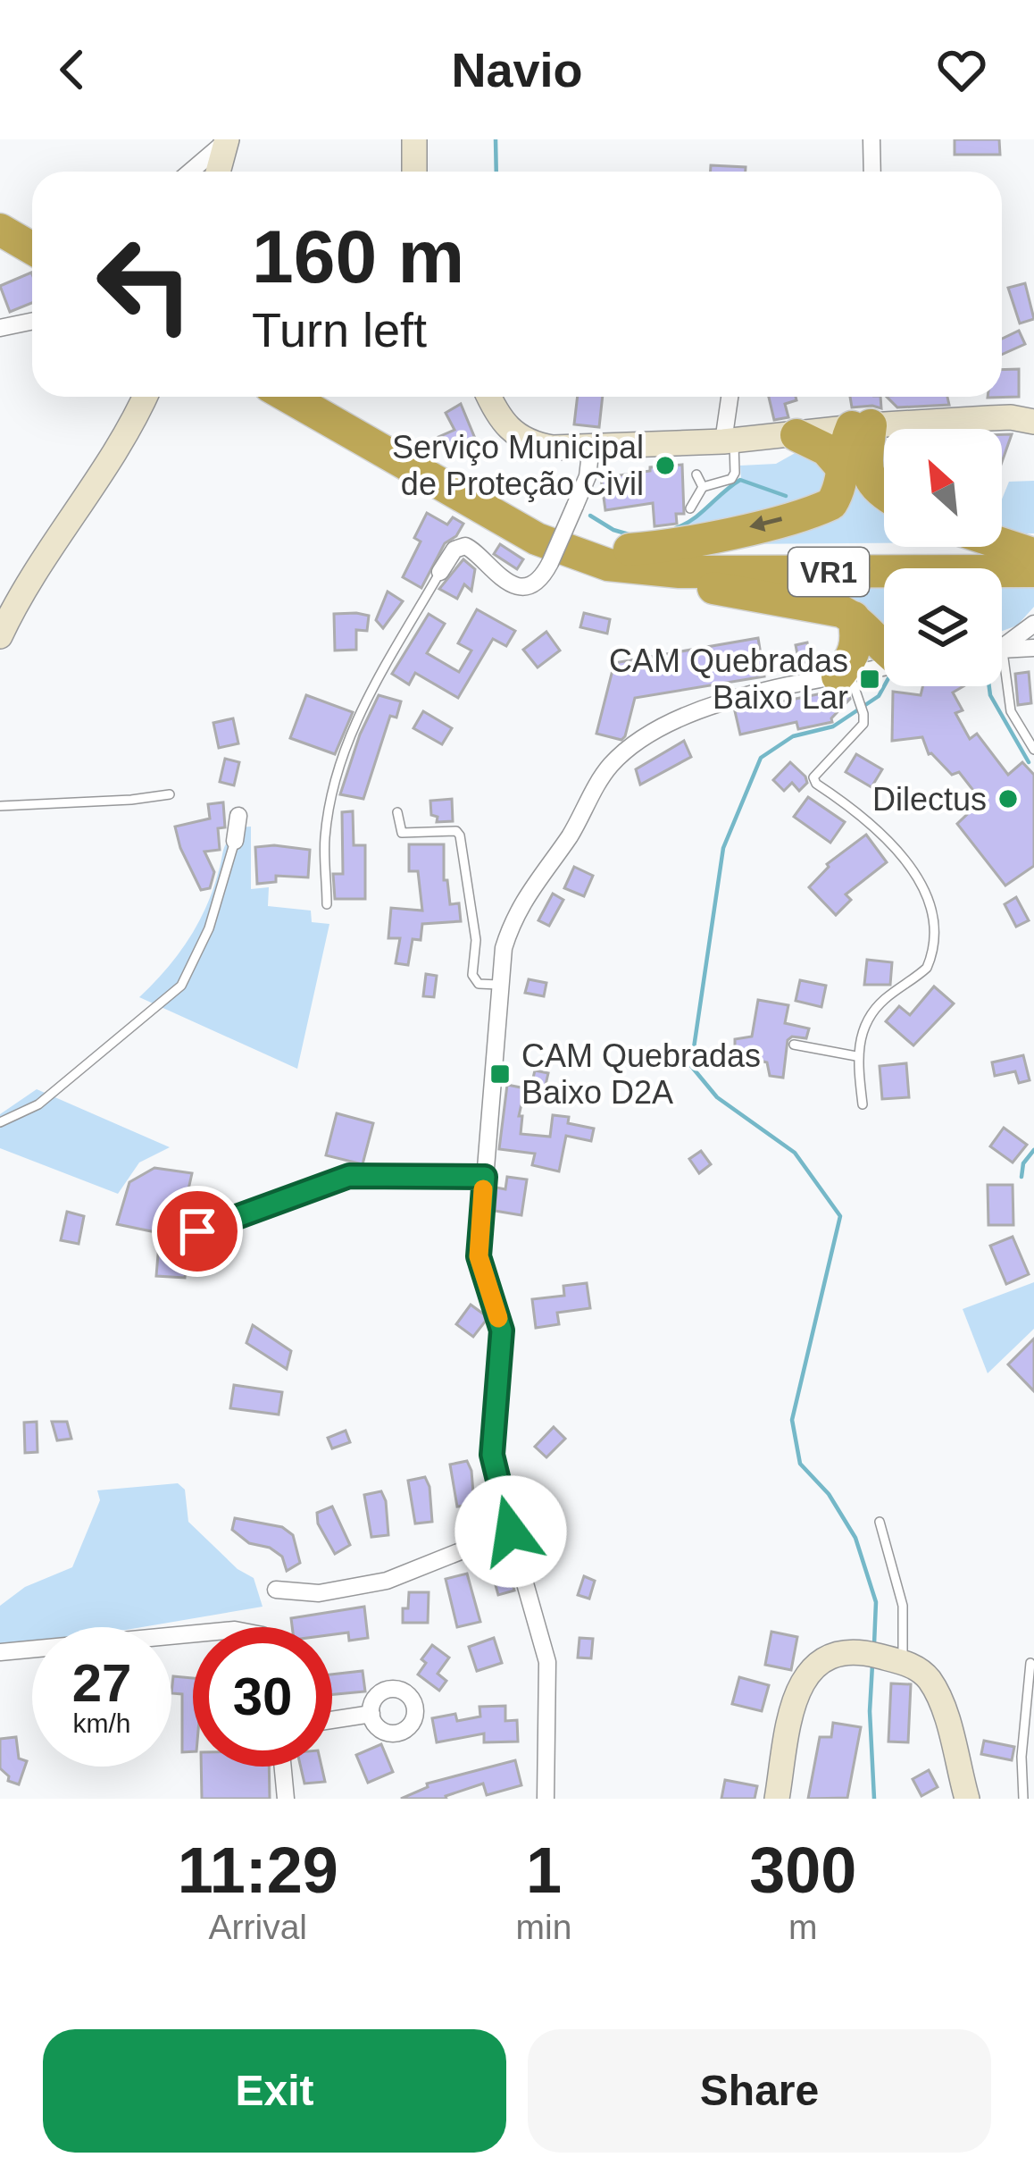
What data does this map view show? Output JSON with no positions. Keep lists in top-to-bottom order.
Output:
{
  "streets": {
    "highway": ["VR1"]
  },
  "places": {
    "other": ["Serviço Municipal de Proteção Civil", "Dilectus"],
    "transit": ["CAM Quebradas Baixo Lar", "CAM Quebradas Baixo D2A"]
  },
  "north": "top left",
  "page": {
    "header": "Navio",
    "turn": ["160 m", "Turn left"],
    "speed": "27 km/h",
    "limit": "30",
    "eta": [
      "11:29",
      "Arrival",
      "1",
      "min",
      "300",
      "m"
    ],
    "buttons": ["Exit", "Share"]
  }
}
